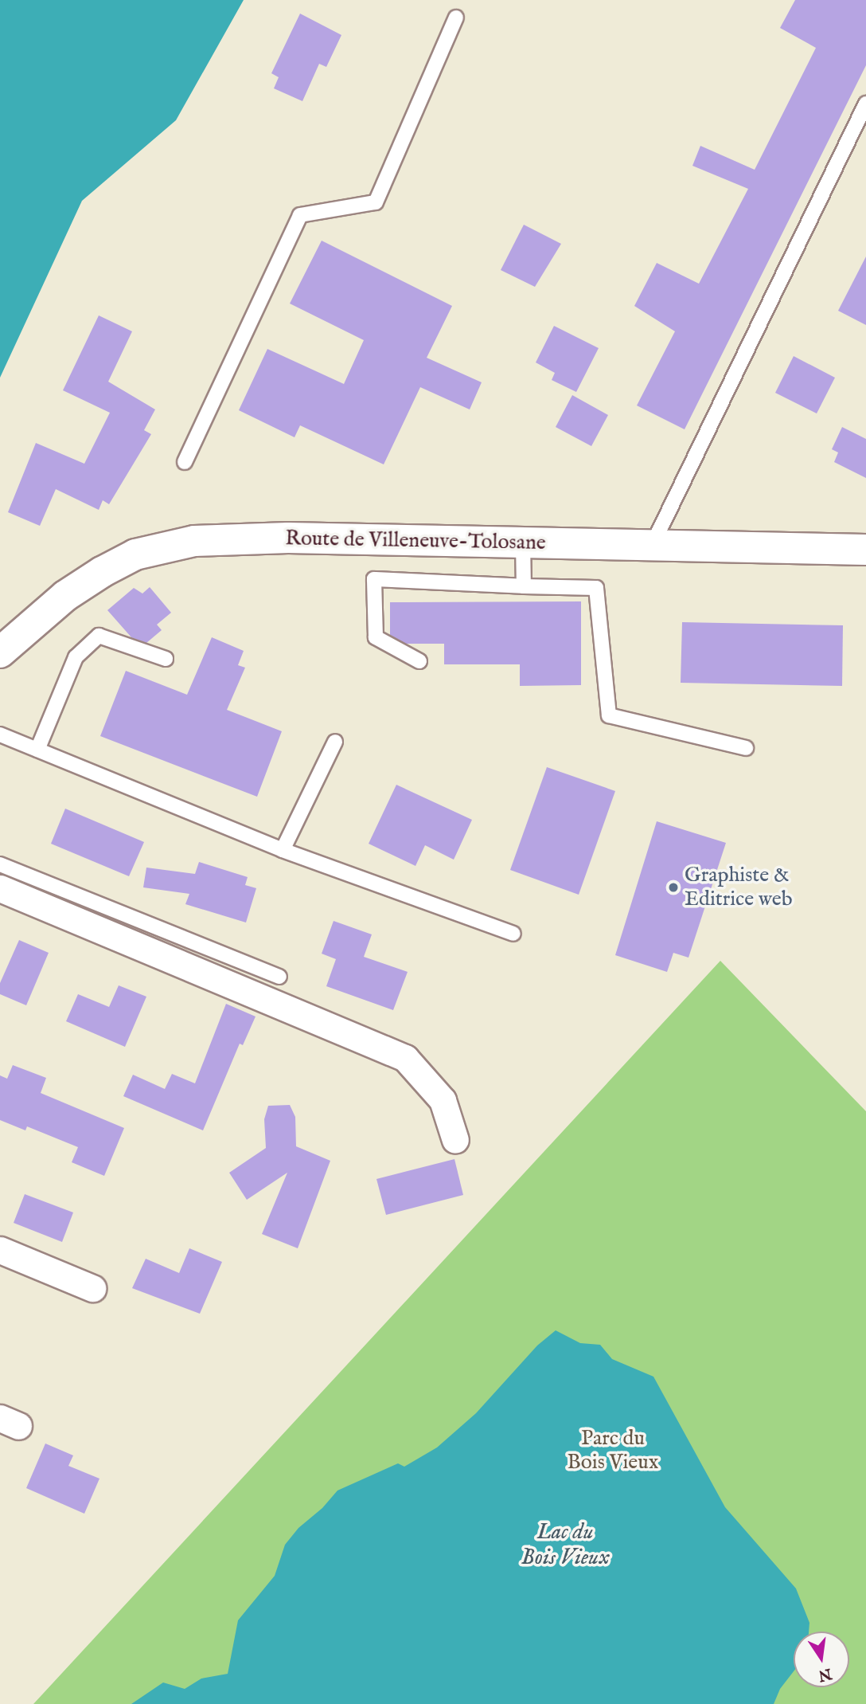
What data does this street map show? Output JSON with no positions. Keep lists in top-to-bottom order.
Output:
{
  "streets": {
    "street": ["Route de Villeneuve-Tolosane"]
  },
  "water": ["Lac du Bois Vieux"],
  "parks": ["Parc du Bois Vieux"],
  "places": ["Graphiste & Editrice web"],
  "north": "bottom"
}
